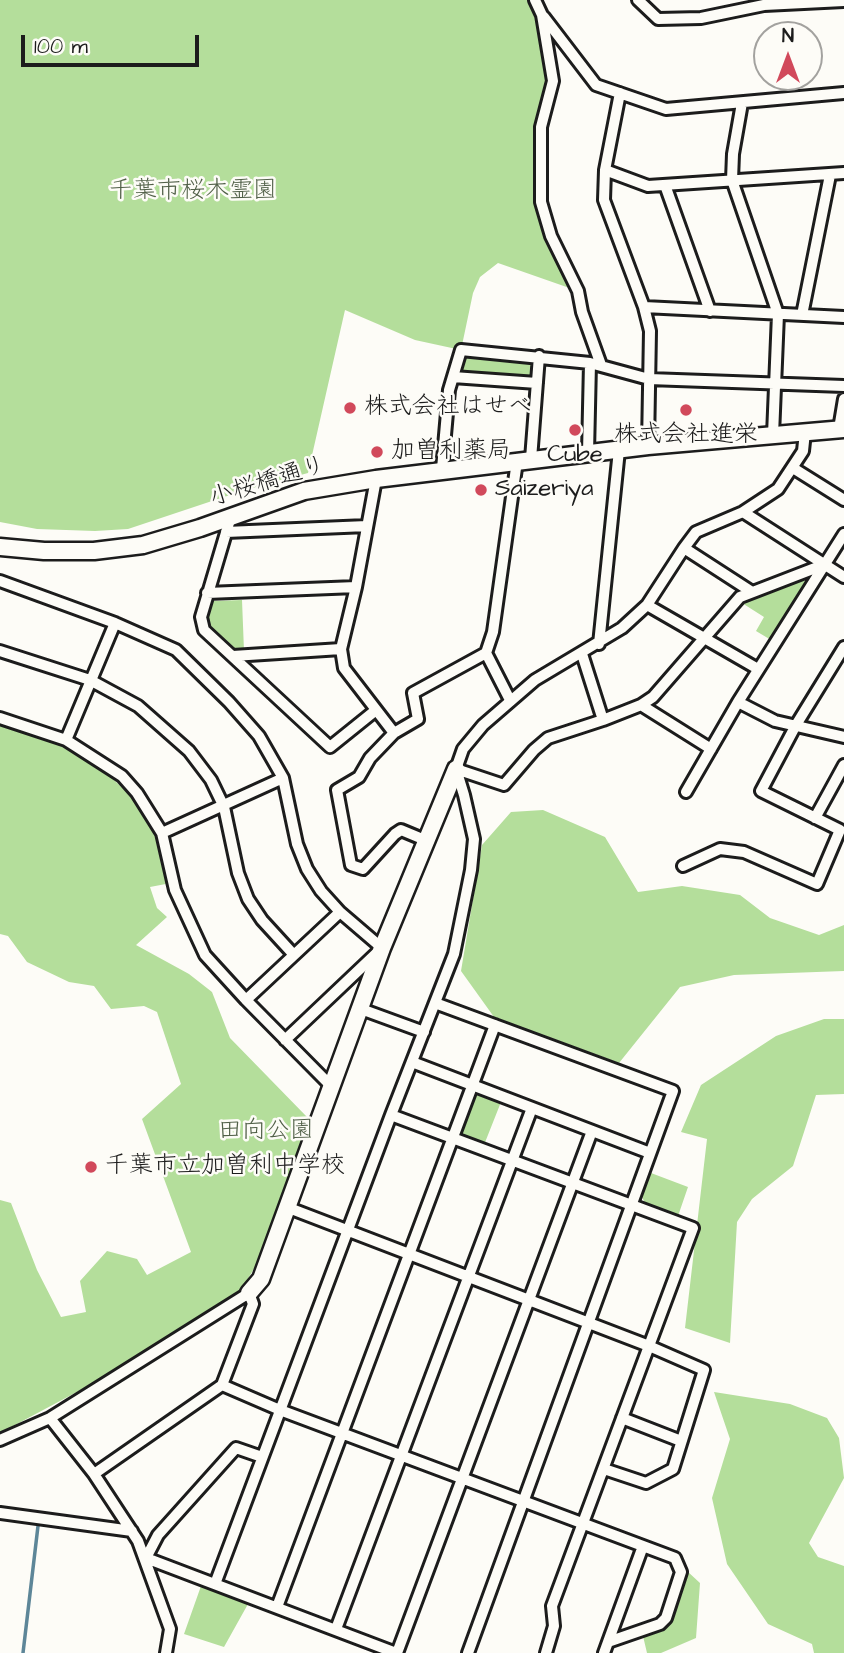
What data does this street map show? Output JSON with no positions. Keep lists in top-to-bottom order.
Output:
{
  "streets": {
    "street": ["小桜橋通り"]
  },
  "parks": ["千葉市桜木霊園", "田向公園"],
  "places": [
    "株式会社はせべ",
    "株式会社進栄",
    "Cube",
    "加曽利薬局",
    "Saizeriya",
    "千葉市立加曽利中学校"
  ],
  "scale_bar": "100 m",
  "north": "top"
}
